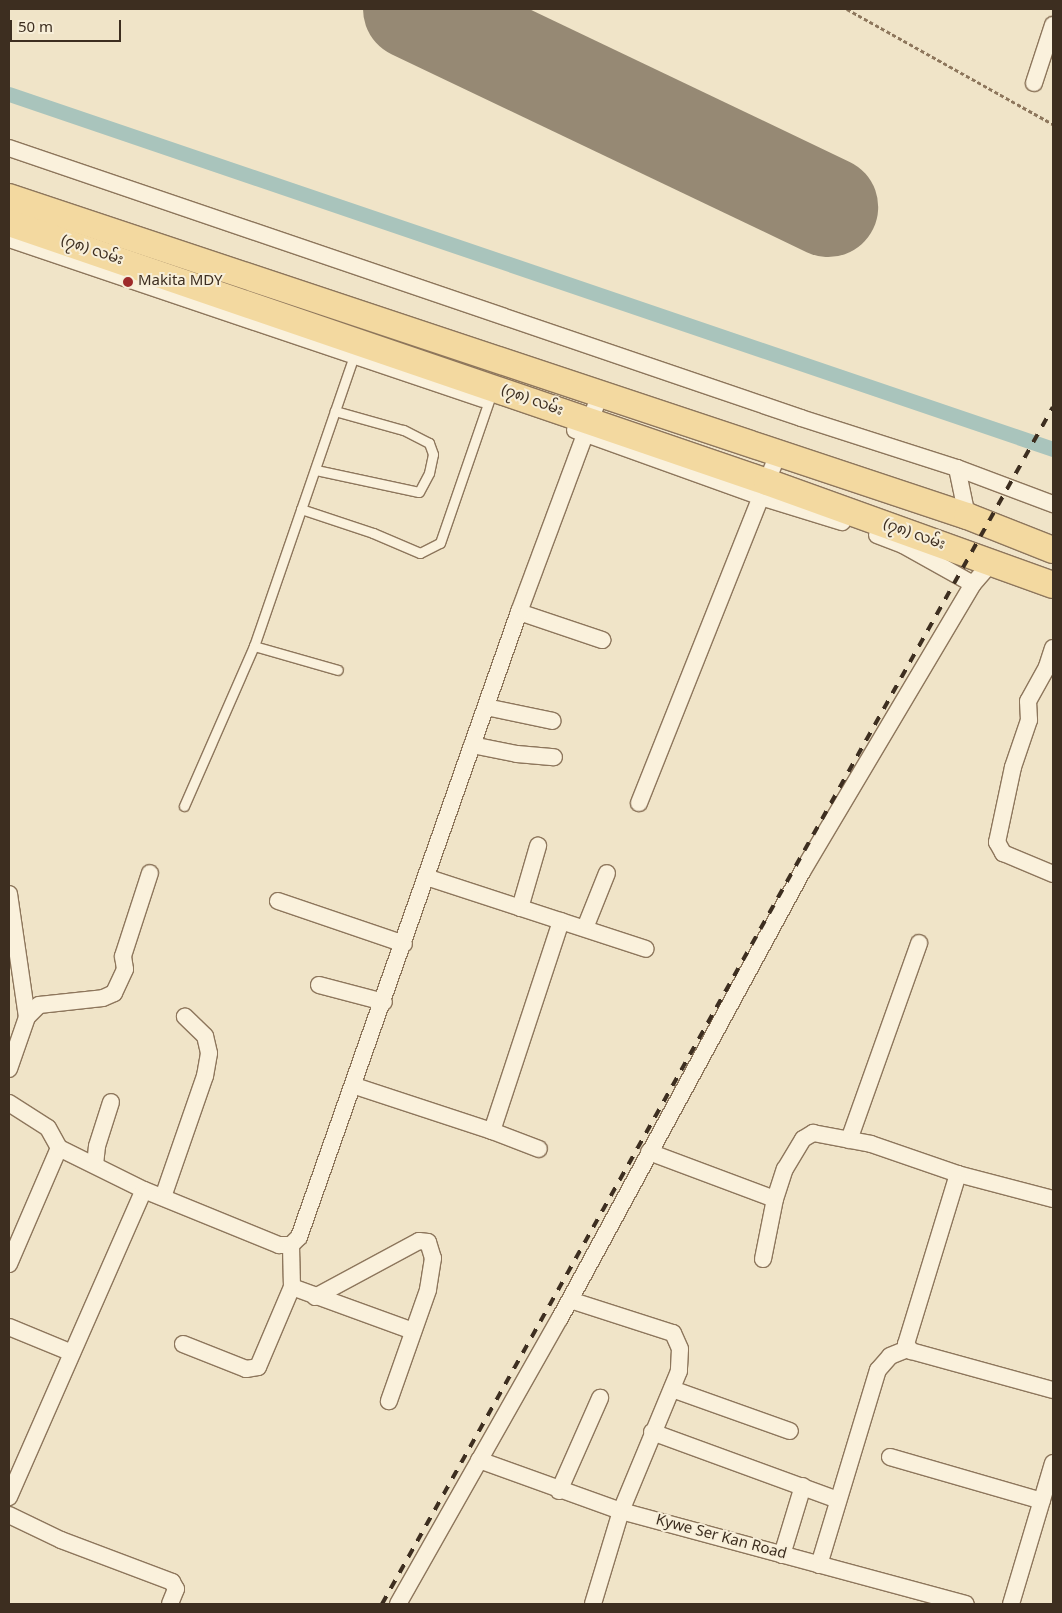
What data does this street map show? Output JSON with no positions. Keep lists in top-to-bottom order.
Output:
{
  "streets": {
    "main road": ["(၇၈) လမ်း"],
    "street": ["Kywe Ser Kan Road"]
  },
  "places": ["Makita MDY"],
  "scale_bar": "50 m"
}
